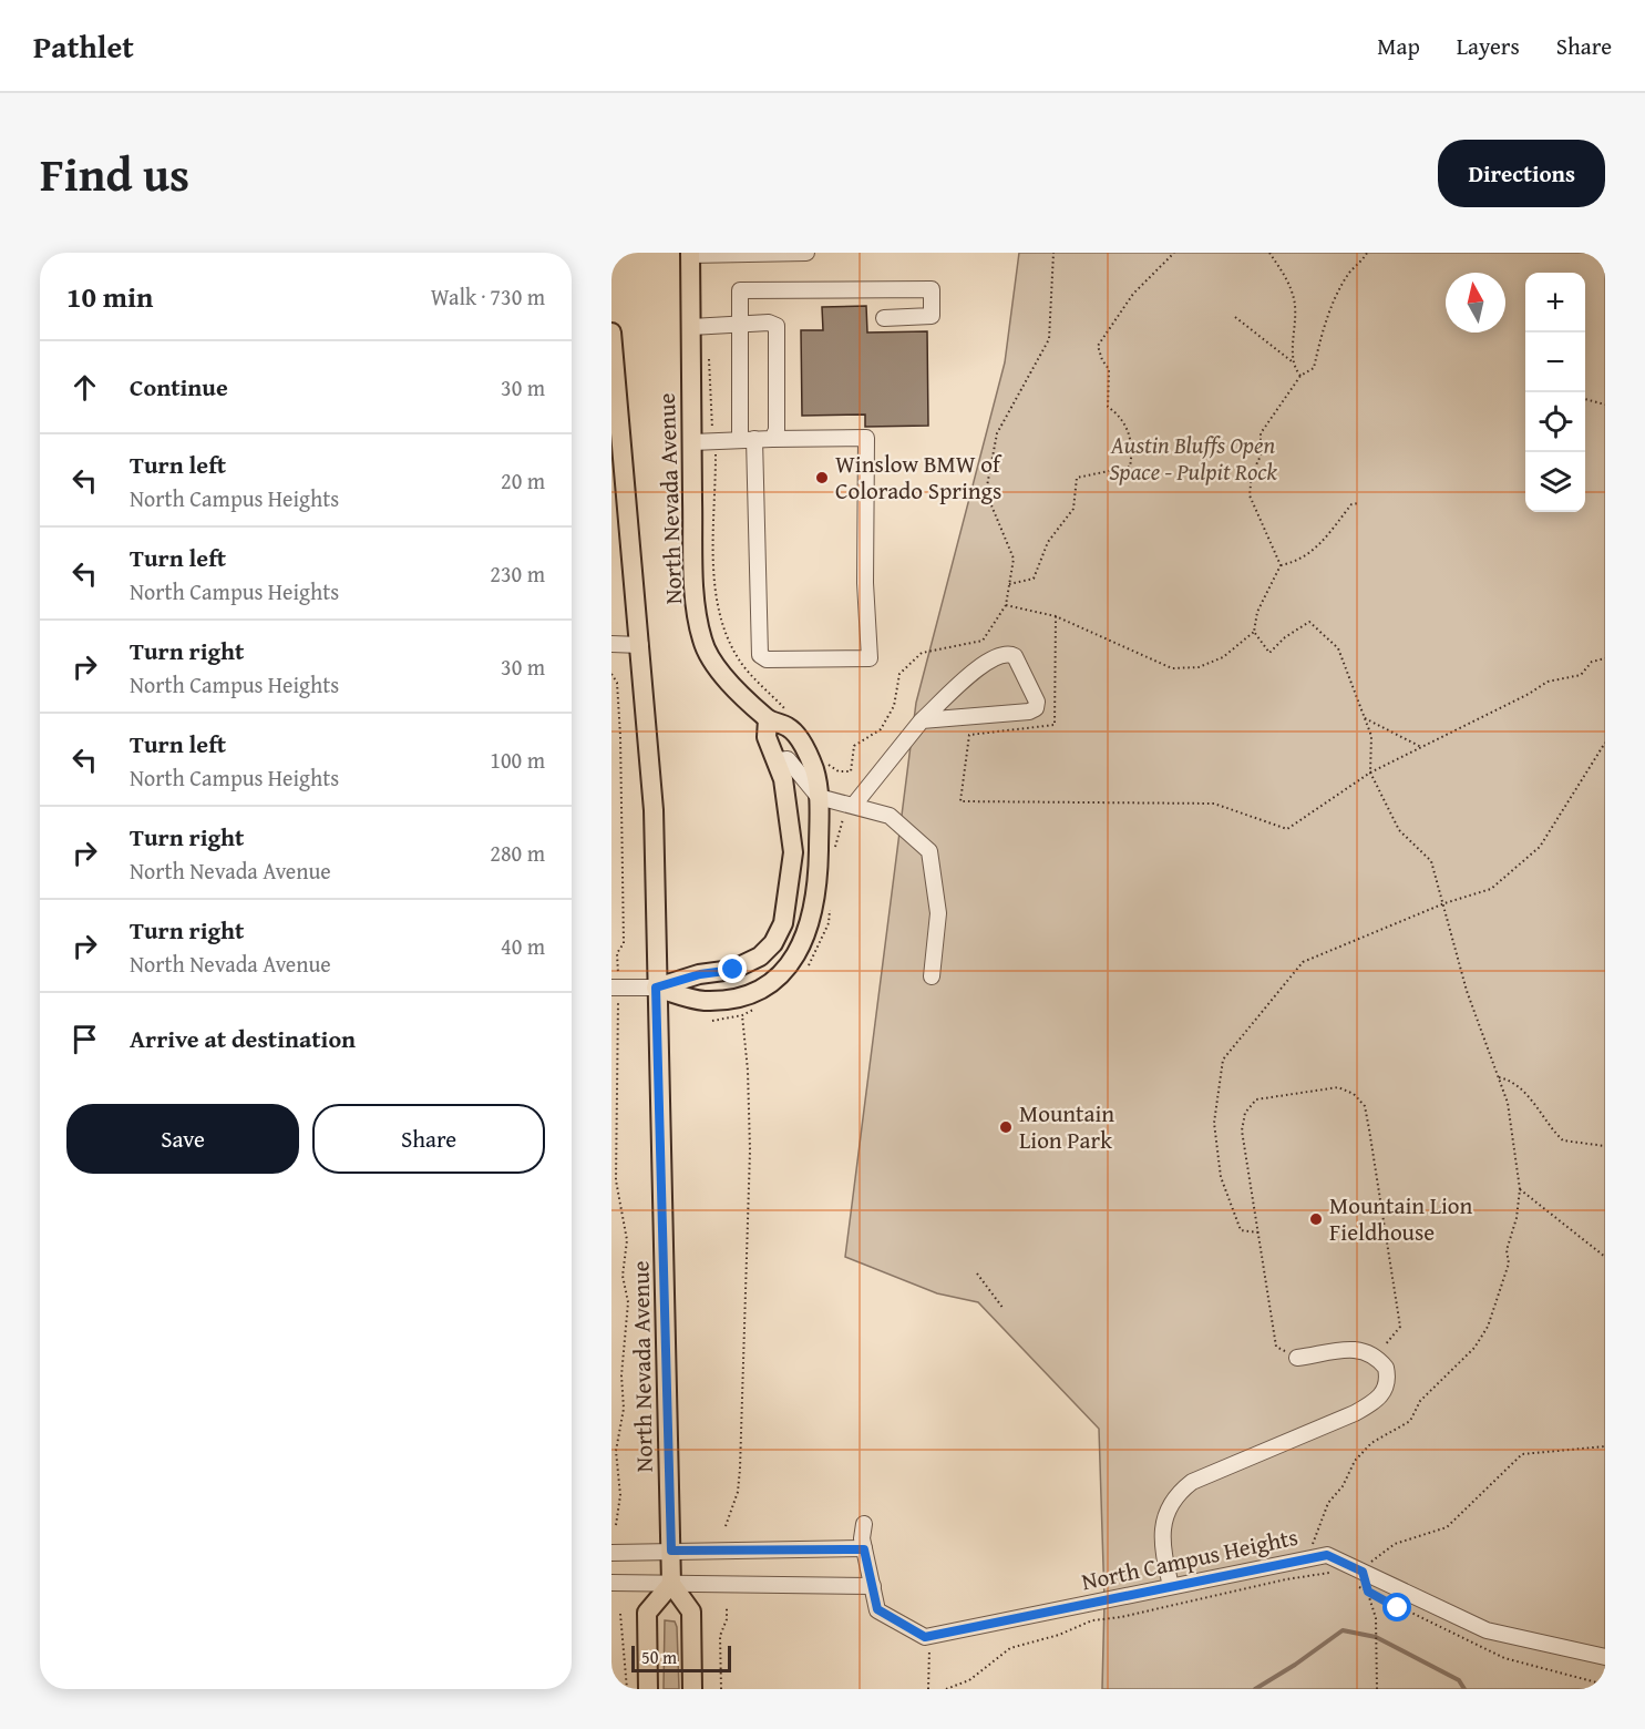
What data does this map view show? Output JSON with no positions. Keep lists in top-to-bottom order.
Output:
{
  "streets": {
    "main road": ["North Nevada Avenue"],
    "street": ["North Campus Heights"]
  },
  "parks": ["Austin Bluffs Open Space - Pulpit Rock"],
  "places": ["Winslow BMW of Colorado Springs", "Mountain Lion Park", "Mountain Lion Fieldhouse"],
  "scale_bar": "50 m",
  "north": "top",
  "page": {
    "header": "Pathlet",
    "nav": ["Map", "Layers", "Share"],
    "title": "Find us",
    "buttons": [
      "Directions",
      ["Save", "Share"]
    ],
    "heading": ["10 min", "Walk · 730 m"],
    "map_buttons": ["+", "−"],
    "list": [
      ["Continue", "30 m"],
      ["Turn left", "North Campus Heights", "20 m"],
      ["Turn left", "North Campus Heights", "230 m"],
      ["Turn right", "North Campus Heights", "30 m"],
      ["Turn left", "North Campus Heights", "100 m"],
      ["Turn right", "North Nevada Avenue", "280 m"],
      ["Turn right", "North Nevada Avenue", "40 m"],
      "Arrive at destination"
    ],
    "scale": "50 m"
  }
}
